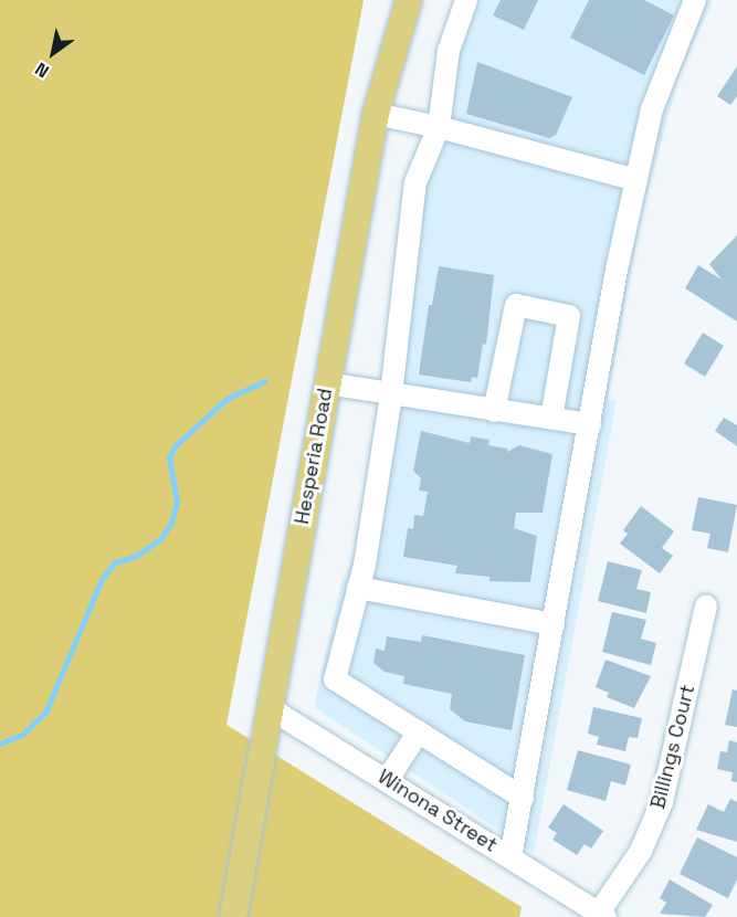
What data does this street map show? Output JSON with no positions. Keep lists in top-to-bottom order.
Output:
{
  "streets": {
    "main road": ["Hesperia Road"],
    "street": ["Billings Court", "Winona Street"]
  },
  "crossings": [
    ["Hesperia Road", "Winona Street"],
    ["Billings Court", "Winona Street"]
  ],
  "north": "bottom left"
}
